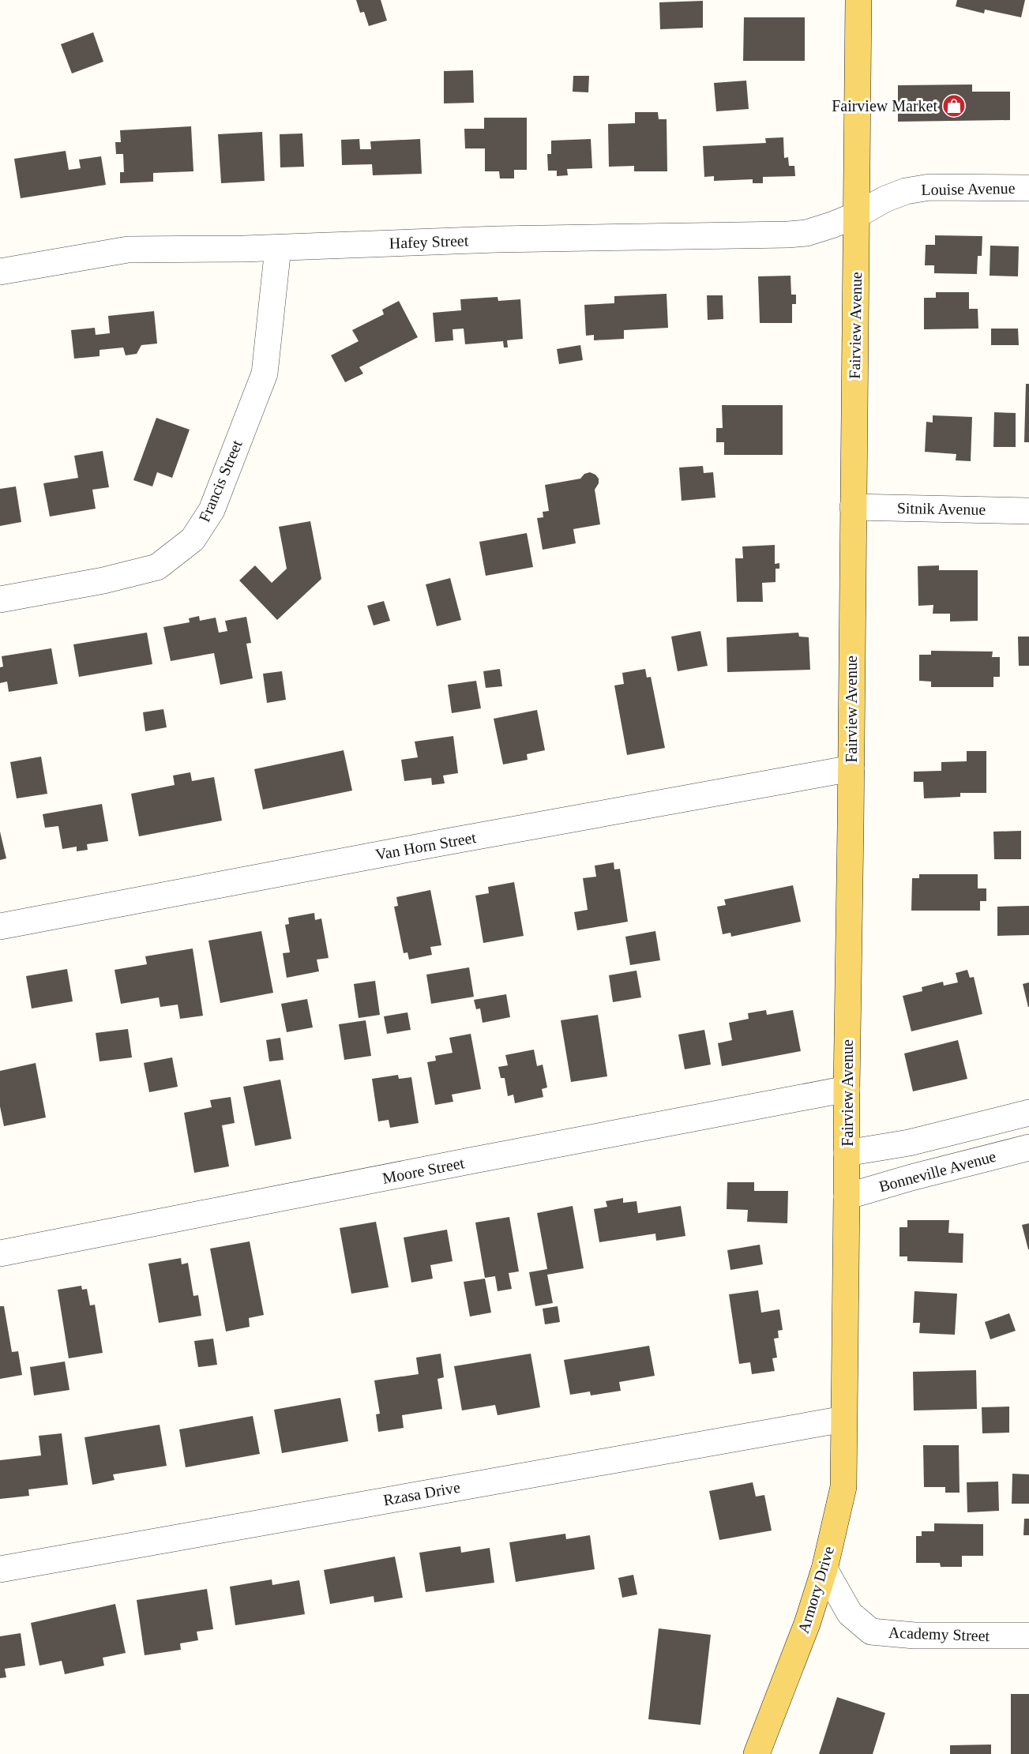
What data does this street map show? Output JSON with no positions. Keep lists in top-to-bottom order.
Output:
{
  "streets": {
    "main road": ["Fairview Avenue", "Armory Drive"],
    "street": [
      "Louise Avenue",
      "Hafey Street",
      "Francis Street",
      "Sitnik Avenue",
      "Van Horn Street",
      "Moore Street",
      "Bonneville Avenue",
      "Rzasa Drive",
      "Academy Street"
    ]
  },
  "crossings": [
    ["Louise Avenue", "Hafey Street"],
    ["Louise Avenue", "Fairview Avenue"],
    ["Hafey Street", "Fairview Avenue"],
    ["Hafey Street", "Francis Street"],
    ["Fairview Avenue", "Sitnik Avenue"],
    ["Fairview Avenue", "Van Horn Street"],
    ["Fairview Avenue", "Moore Street"],
    ["Fairview Avenue", "Bonneville Avenue"],
    ["Fairview Avenue", "Rzasa Drive"],
    ["Fairview Avenue", "Armory Drive"],
    ["Rzasa Drive", "Armory Drive"],
    ["Armory Drive", "Academy Street"]
  ],
  "places": {
    "shop": ["Fairview Market"]
  }
}
